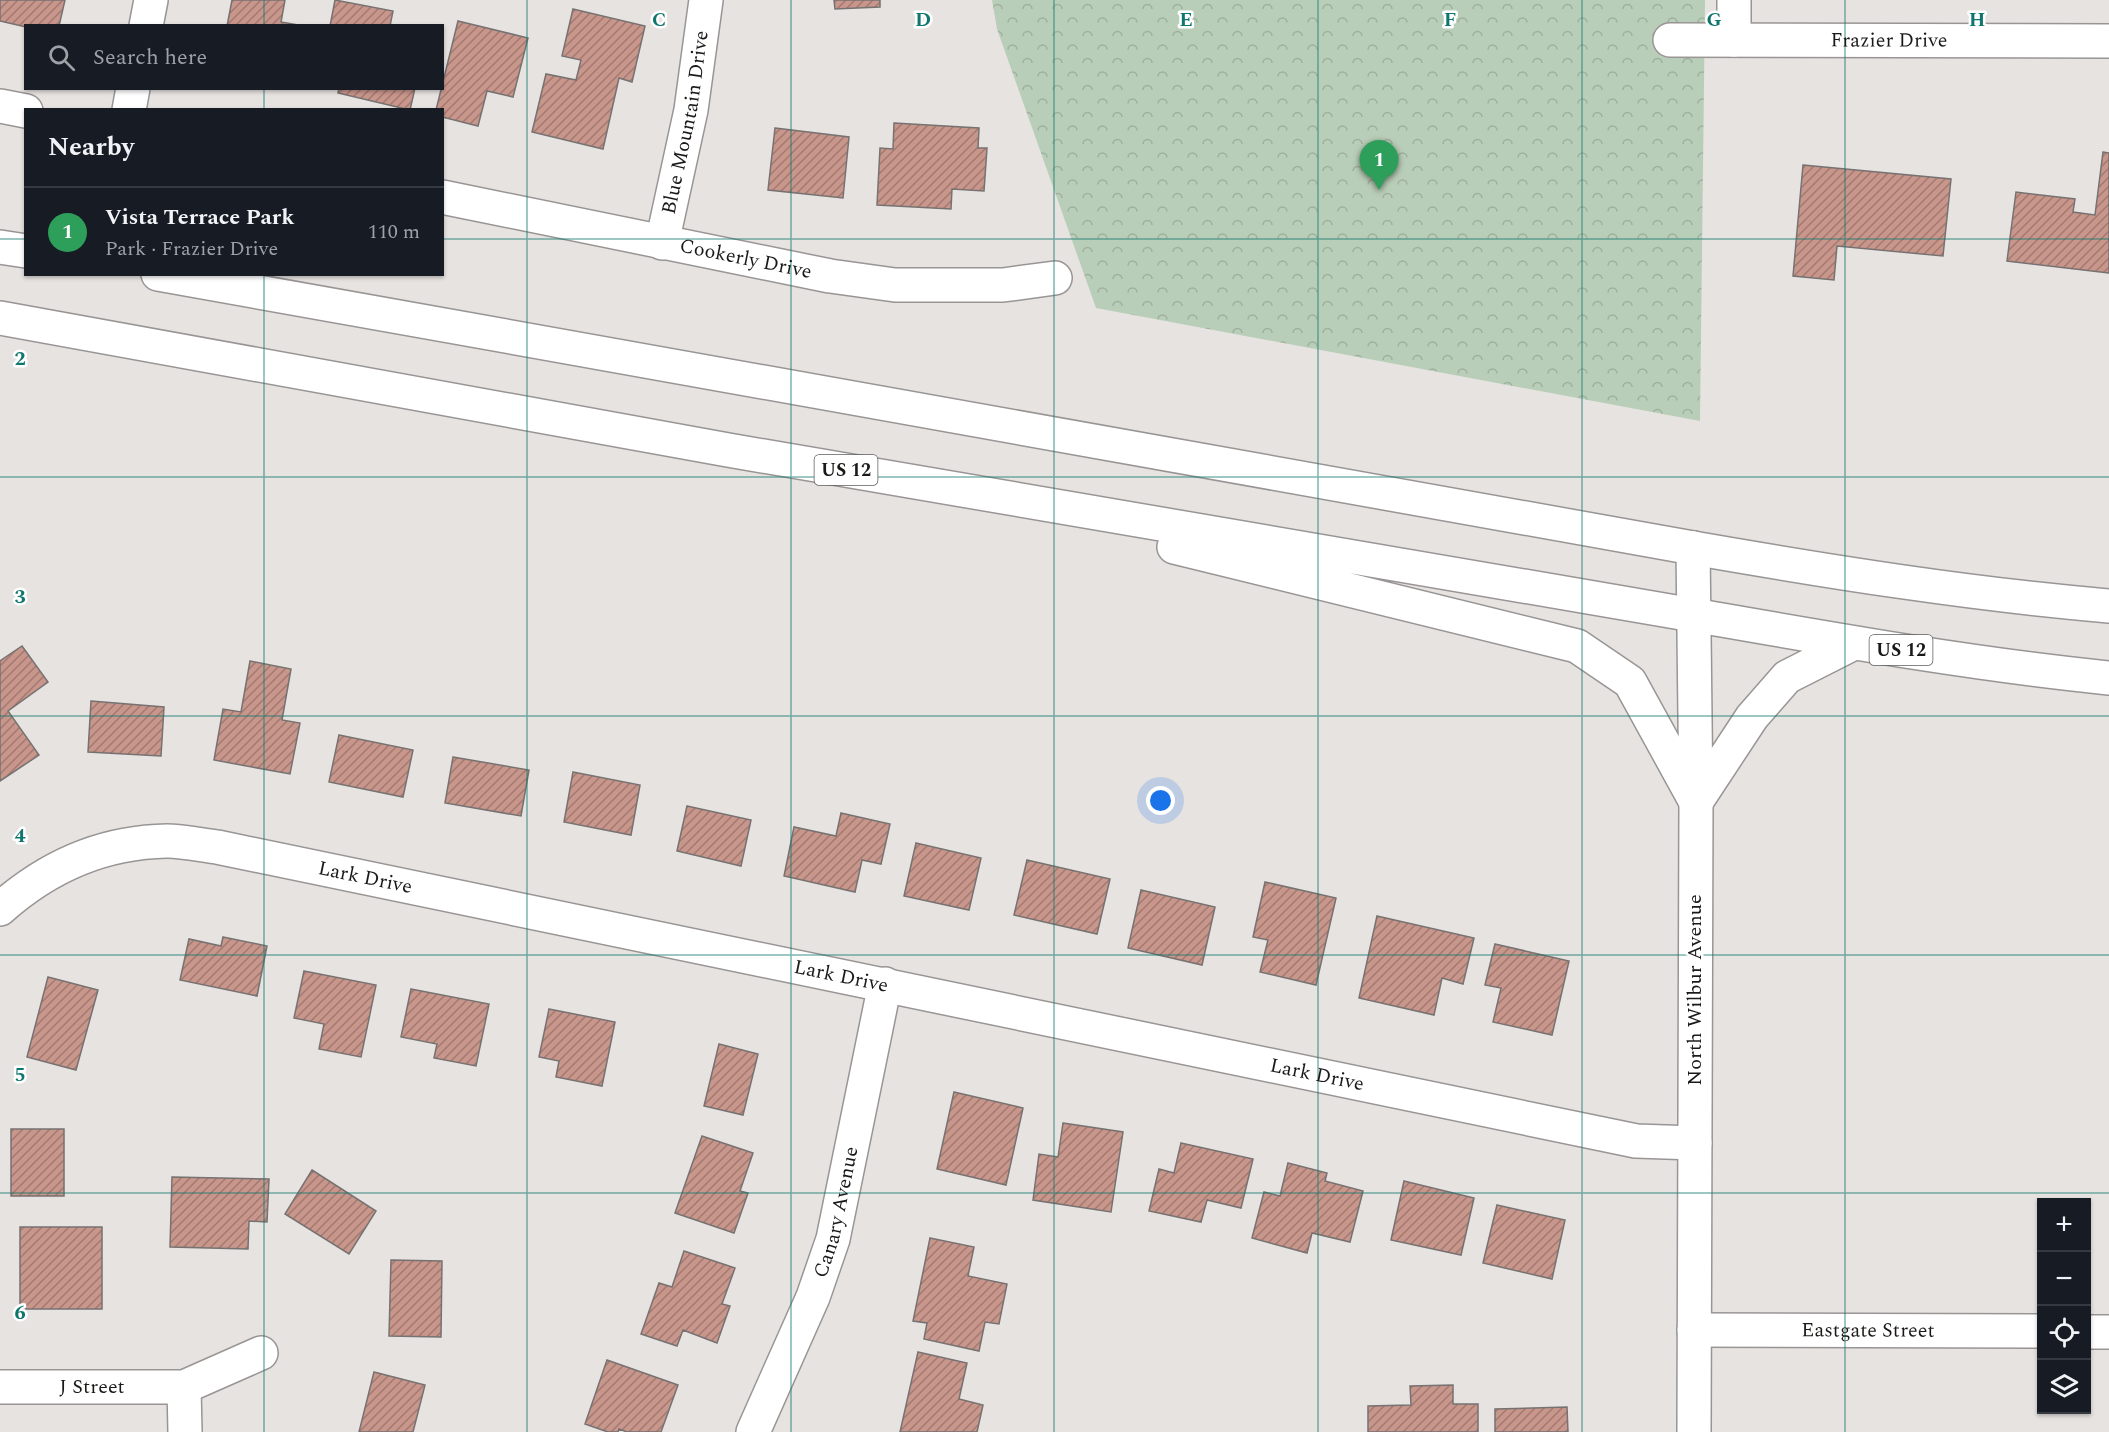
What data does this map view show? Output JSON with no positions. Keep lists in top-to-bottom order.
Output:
{
  "streets": {
    "main road": [
      "Frazier Drive",
      "Blue Mountain Drive",
      "Cookerly Drive",
      "US 12",
      "Lark Drive",
      "North Wilbur Avenue",
      "Canary Avenue",
      "Eastgate Street",
      "J Street"
    ]
  },
  "crossings": [
    ["Blue Mountain Drive", "Cookerly Drive"],
    ["US 12", "North Wilbur Avenue"],
    ["Lark Drive", "North Wilbur Avenue"],
    ["Lark Drive", "Canary Avenue"],
    ["North Wilbur Avenue", "Eastgate Street"]
  ],
  "page": {
    "search": "Search here",
    "heading": "Nearby",
    "pins": "1",
    "list": [
      {
        "mark": "1",
        "name": "Vista Terrace Park",
        "note": "Park · Frazier Drive",
        "value": "110 m"
      }
    ],
    "map_buttons": ["+", "−"]
  },
  "grid": {
    "columns": [
      "C",
      "D",
      "E",
      "F",
      "G",
      "H"
    ],
    "rows": [
      "2",
      "3",
      "4",
      "5",
      "6"
    ]
  }
}
